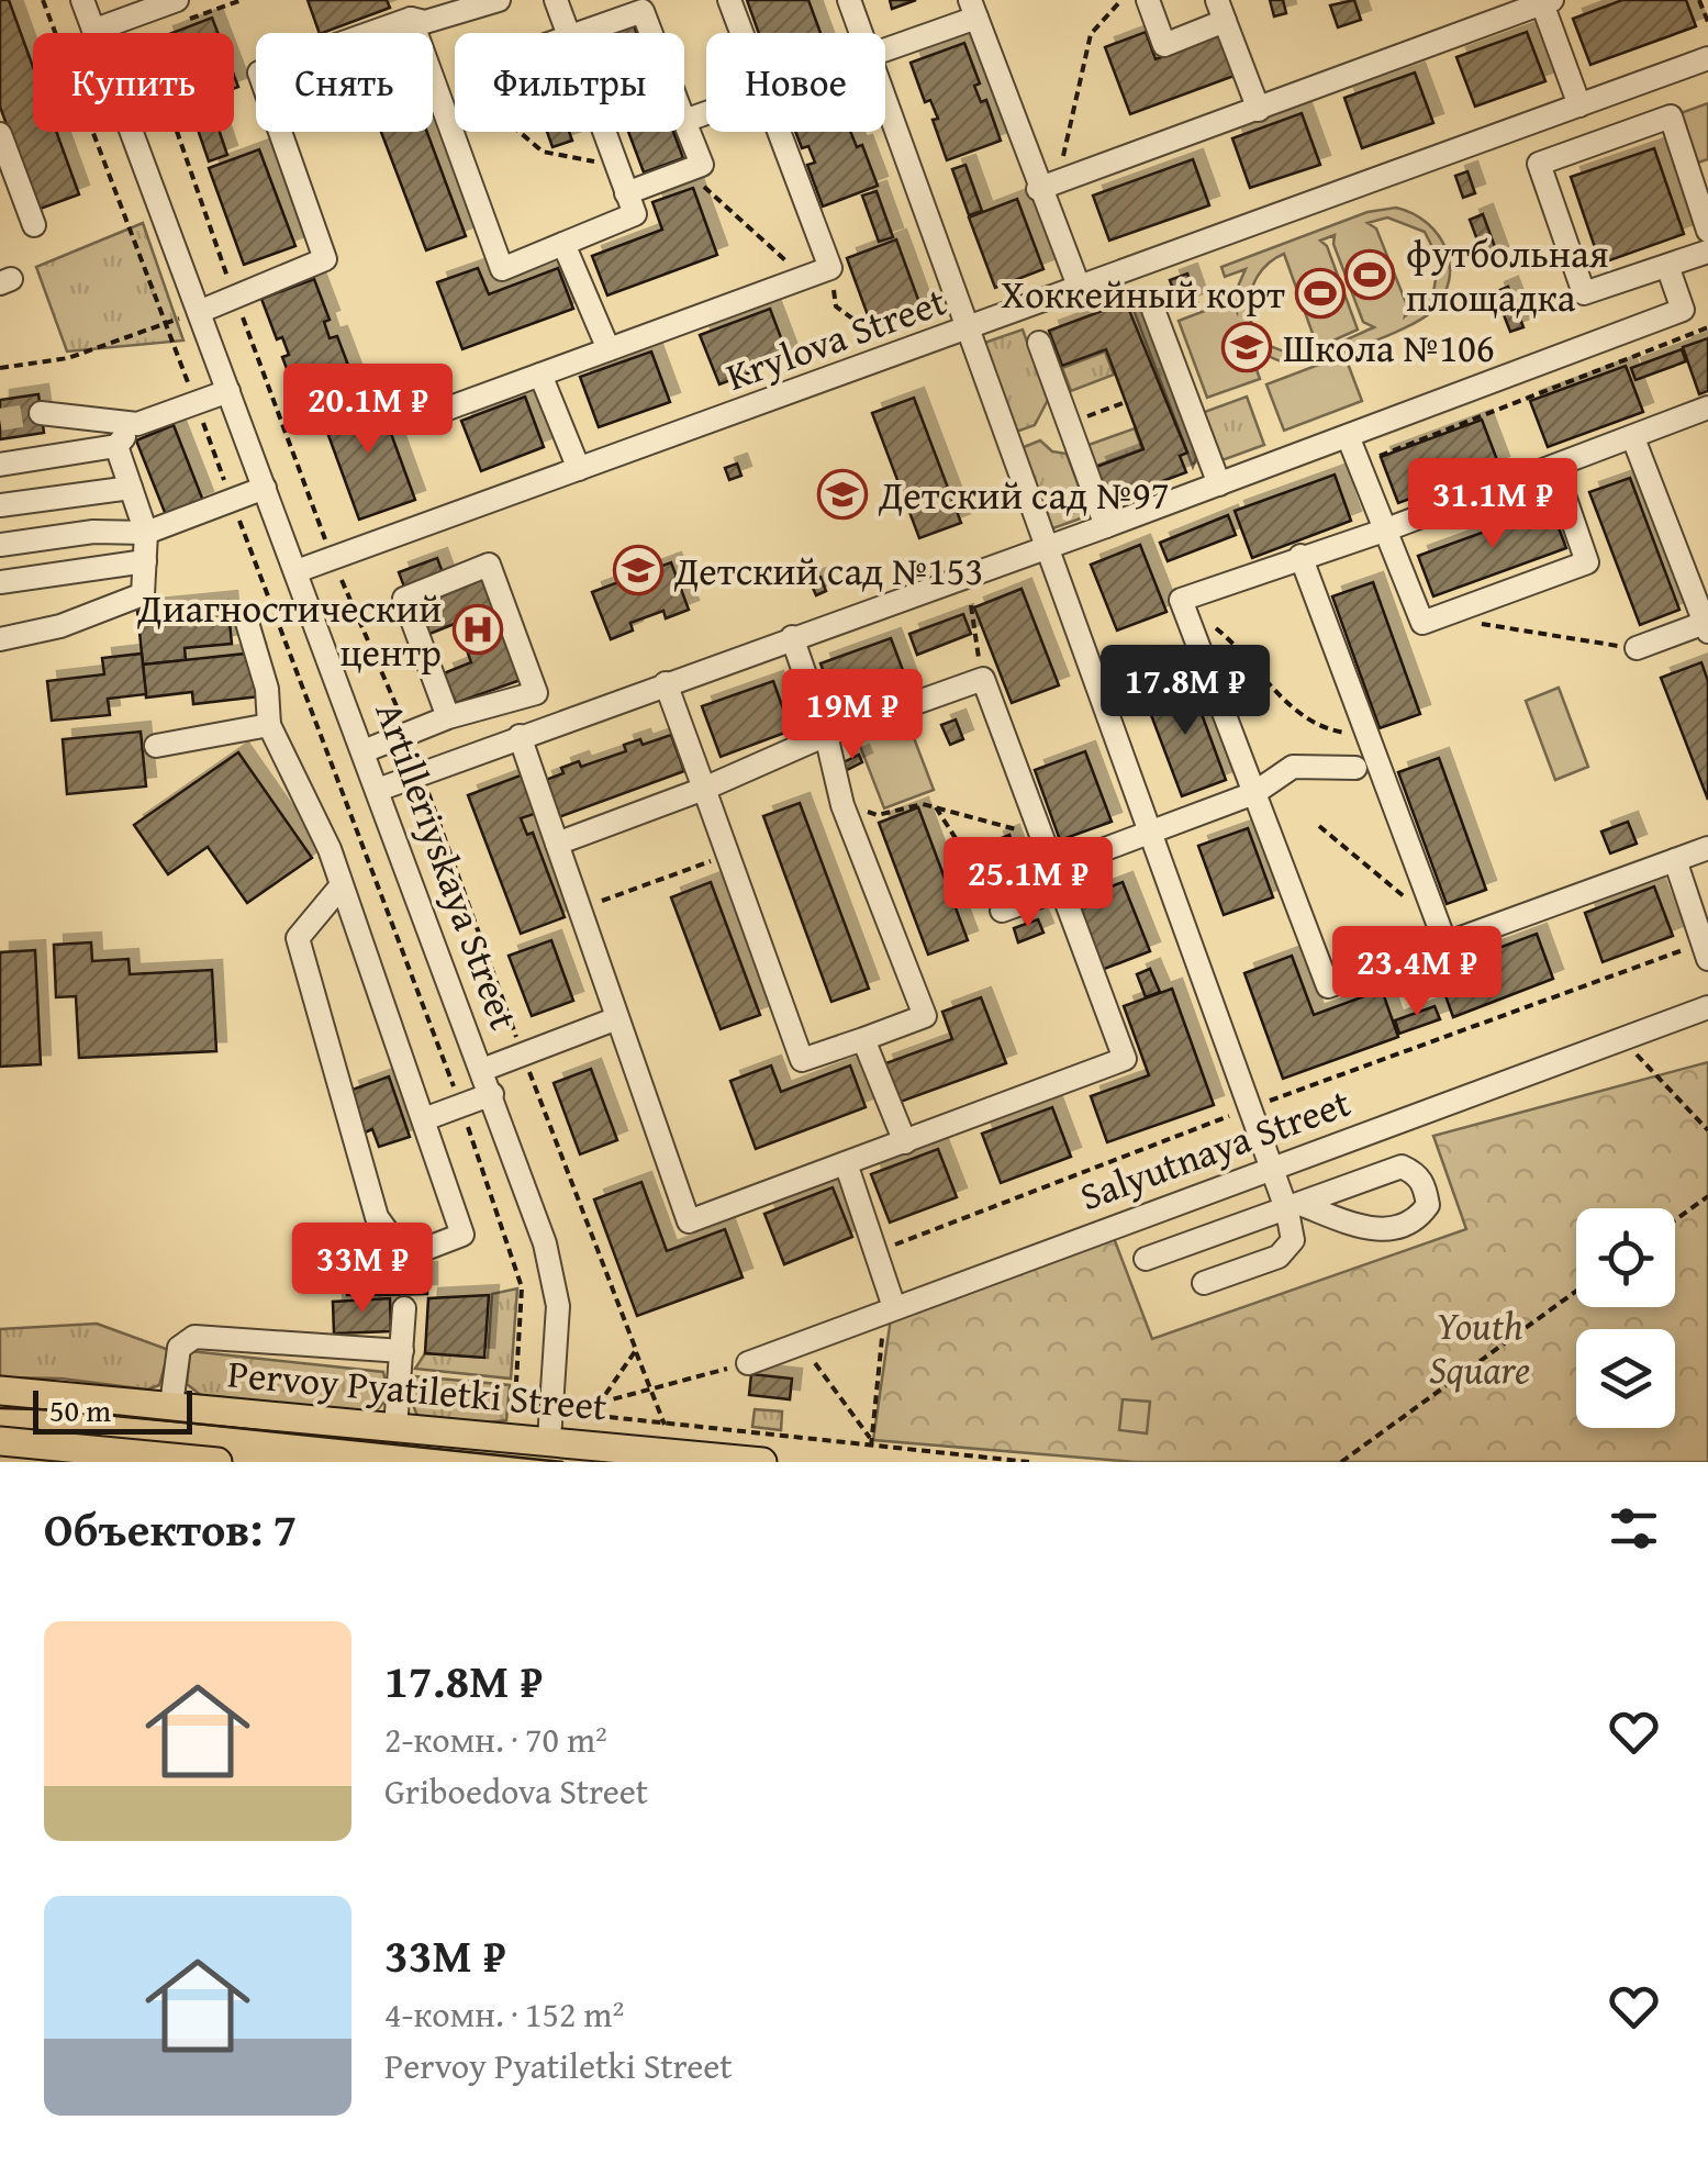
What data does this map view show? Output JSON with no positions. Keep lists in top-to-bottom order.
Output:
{
  "streets": {
    "main road": ["Pervoy Pyatiletki Street"],
    "street": ["Krylova Street", "Artilleriyskaya Street", "Salyutnaya Street"]
  },
  "crossings": [
    ["Krylova Street", "Artilleriyskaya Street"],
    ["Artilleriyskaya Street", "Pervoy Pyatiletki Street"]
  ],
  "parks": ["Youth Square"],
  "places": {
    "sports": ["футбольная площадка", "Хоккейный корт"],
    "school or university": ["Школа №106", "Детский сад №97", "Детский сад №153"],
    "hospital": ["Диагностический центр"]
  },
  "scale_bar": "50 m",
  "page": {
    "chip": [
      "Купить",
      "Снять",
      "Фильтры",
      "Новое"
    ],
    "price": [
      "20.1M ₽",
      "31.1M ₽",
      "17.8M ₽",
      "19M ₽",
      "25.1M ₽",
      "23.4M ₽",
      "33M ₽"
    ],
    "scale": "50 m",
    "heading": "Объектов: 7",
    "list": [
      {
        "name": "17.8M ₽",
        "note": "2-комн. · 70 m² · Griboedova Street"
      },
      {
        "name": "33M ₽",
        "note": "4-комн. · 152 m² · Pervoy Pyatiletki Street"
      }
    ]
  }
}
